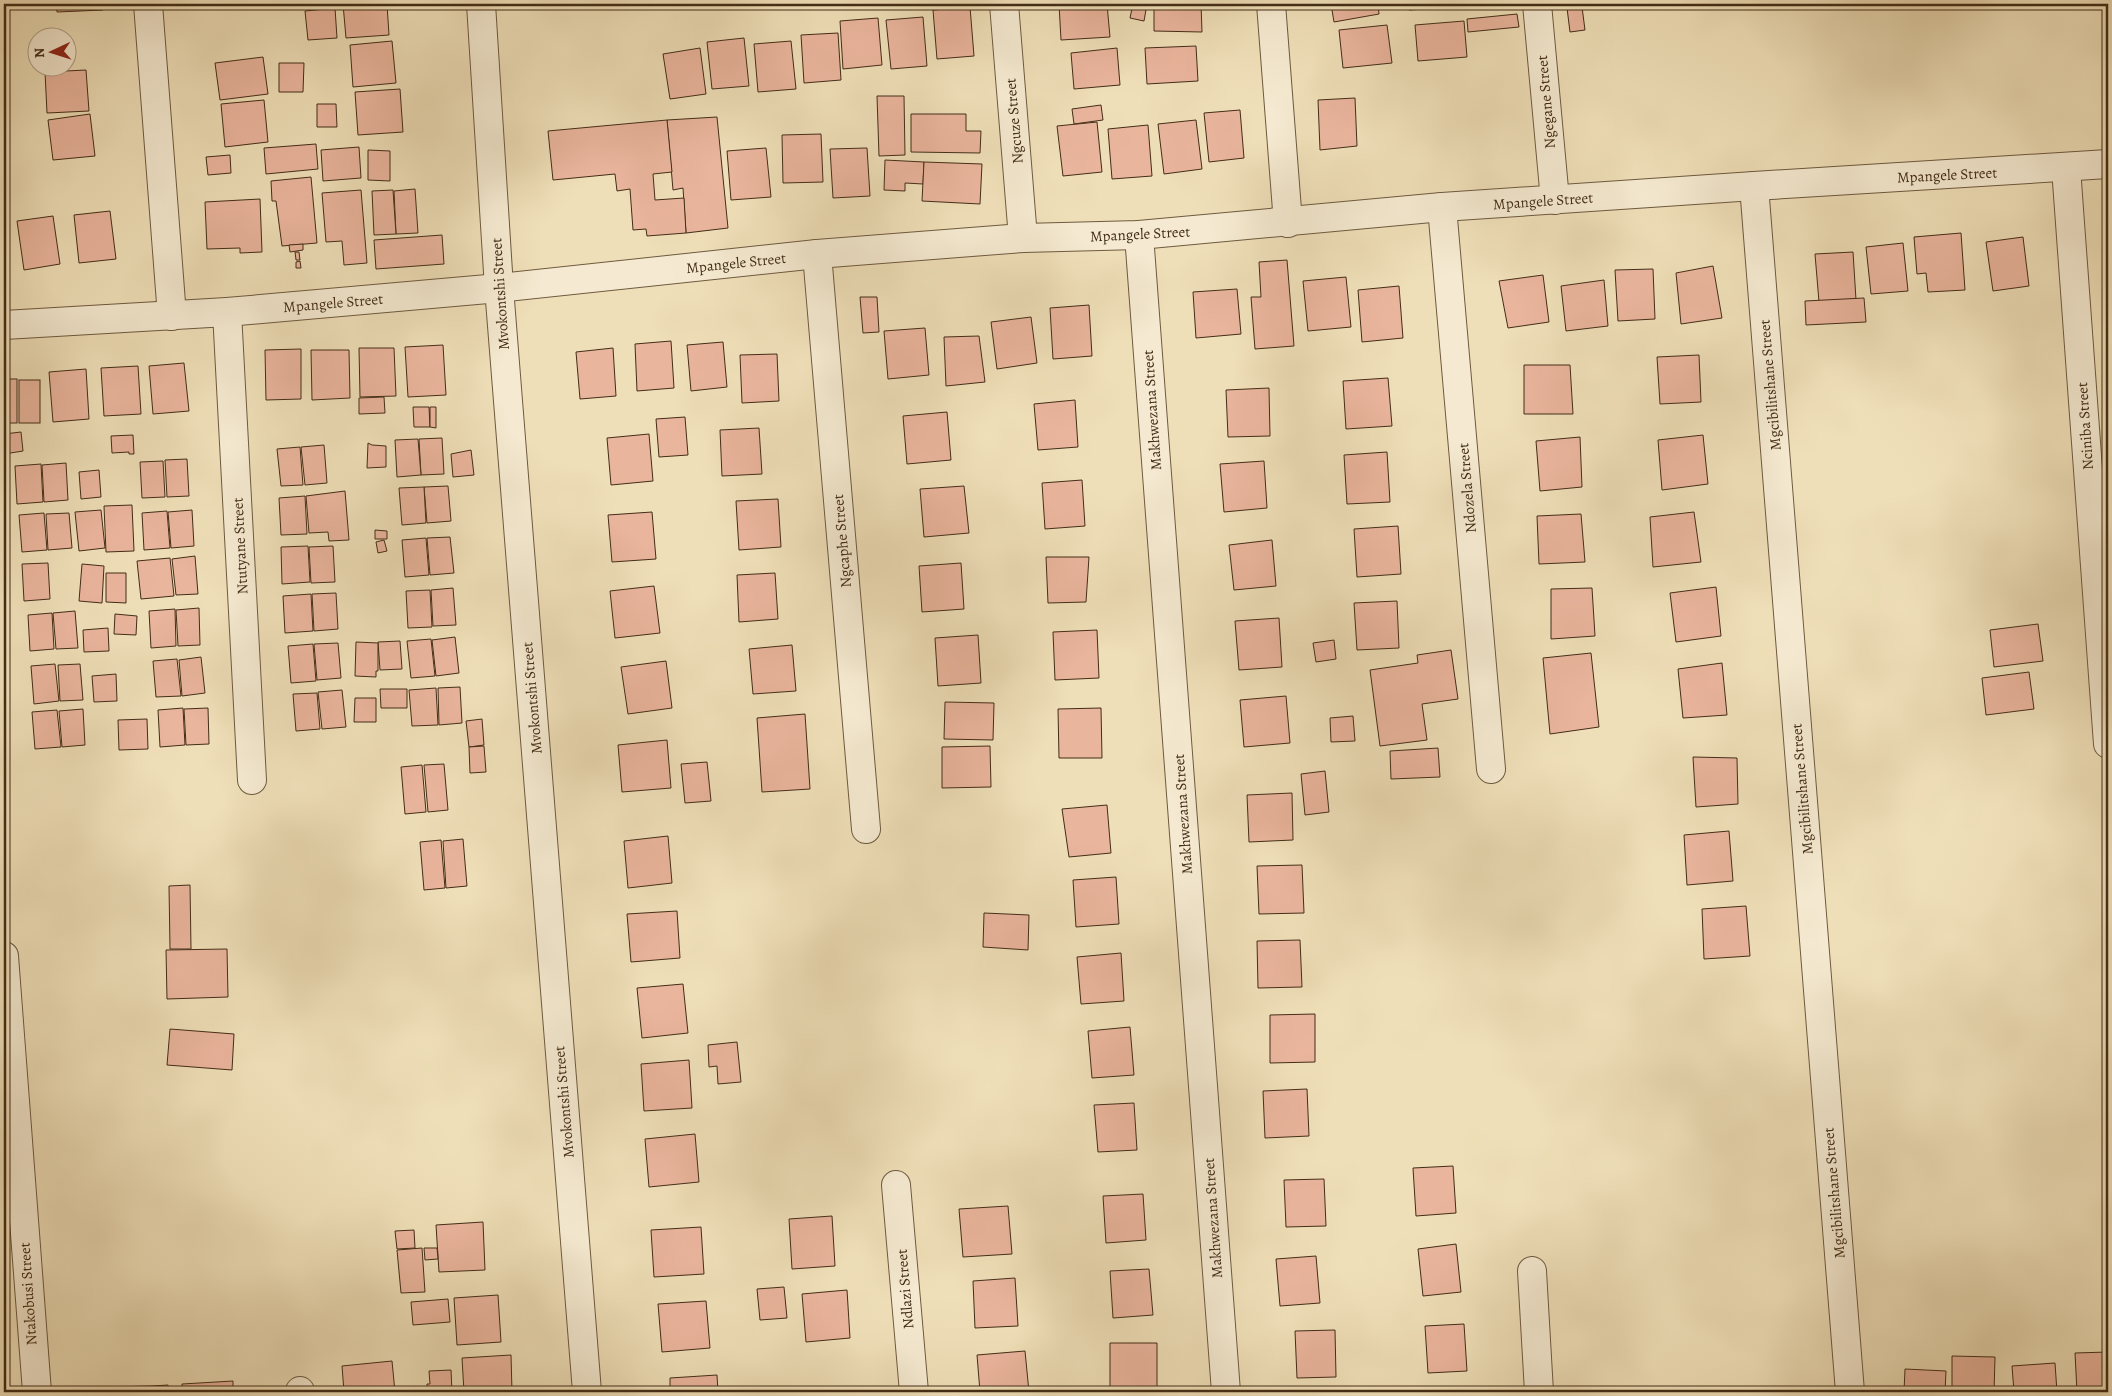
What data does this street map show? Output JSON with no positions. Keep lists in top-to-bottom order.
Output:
{
  "streets": {
    "street": [
      "Ngegane Street",
      "Ngcuze Street",
      "Mpangele Street",
      "Mvokontshi Street",
      "Mgcibilitshane Street",
      "Makhwezana Street",
      "Nciniba Street",
      "Ndozela Street",
      "Ngcaphe Street",
      "Ntutyane Street",
      "Ndlazi Street",
      "Ntakobusi Street"
    ]
  },
  "crossings": [
    ["Ngegane Street", "Mpangele Street"],
    ["Ngcuze Street", "Mpangele Street"],
    ["Mpangele Street", "Mvokontshi Street"],
    ["Mpangele Street", "Mgcibilitshane Street"],
    ["Mpangele Street", "Makhwezana Street"],
    ["Mpangele Street", "Nciniba Street"],
    ["Mpangele Street", "Ndozela Street"],
    ["Mpangele Street", "Ngcaphe Street"],
    ["Mpangele Street", "Ntutyane Street"]
  ],
  "north": "left"
}
